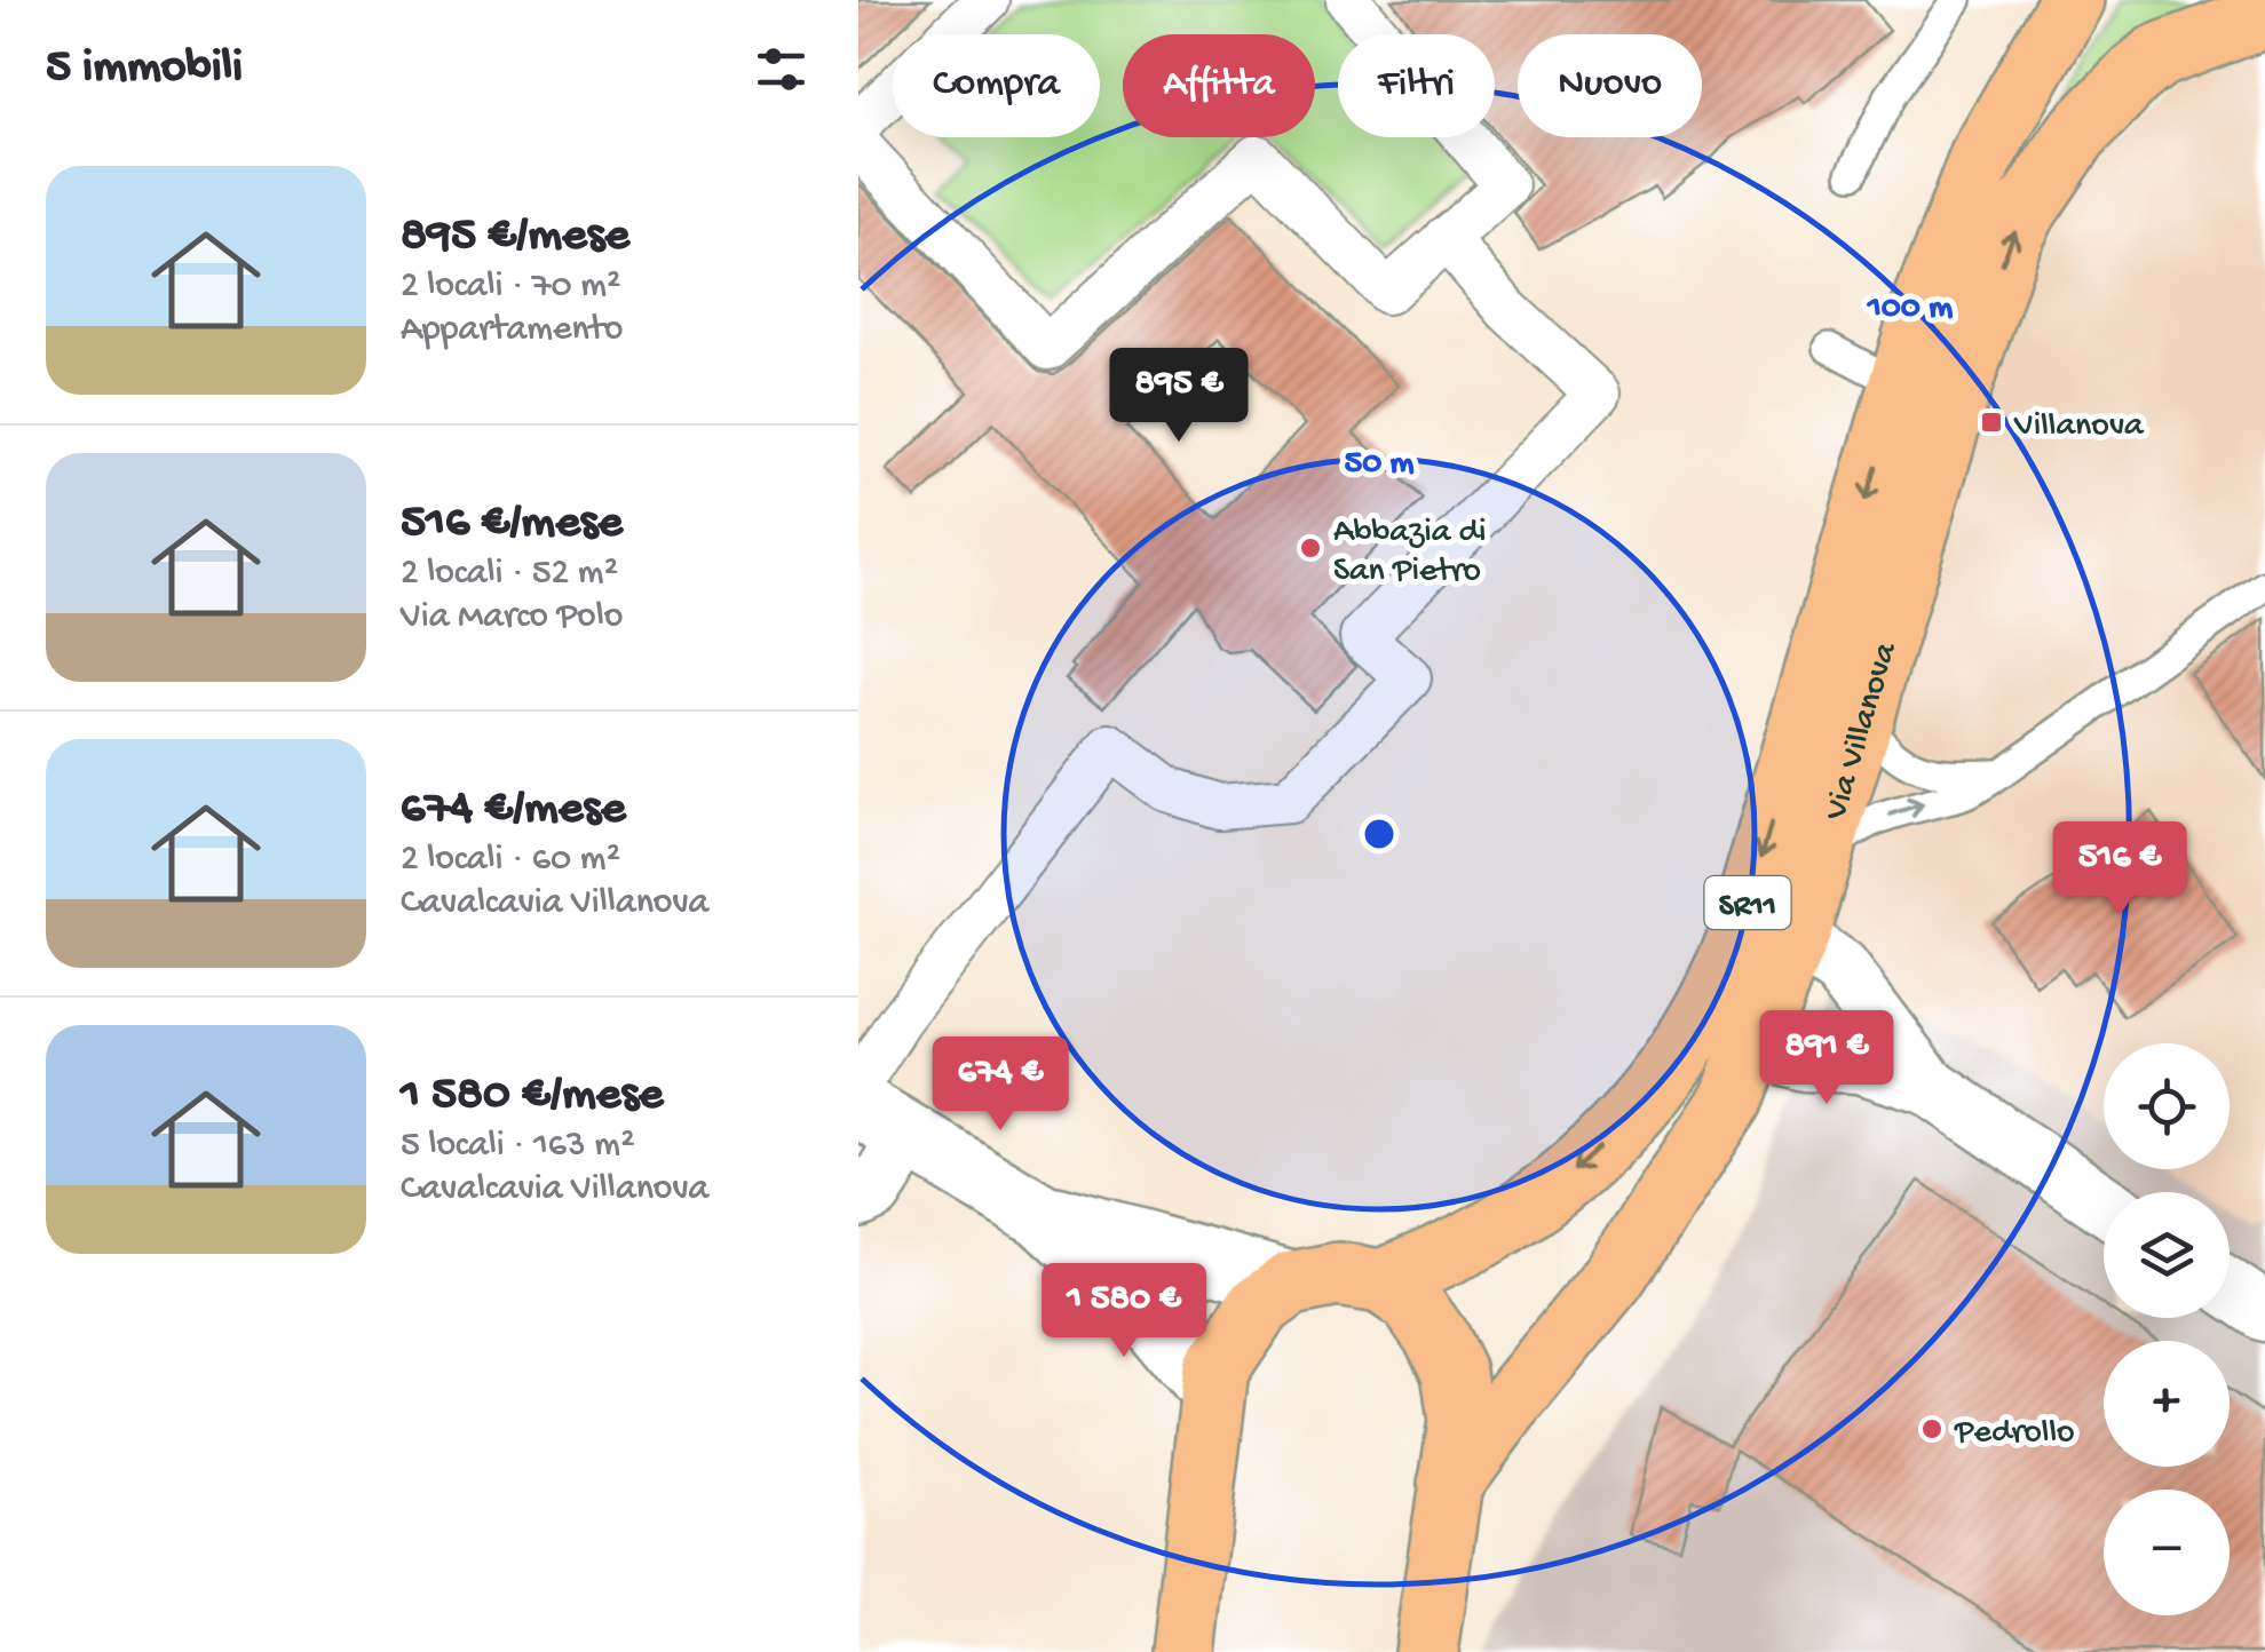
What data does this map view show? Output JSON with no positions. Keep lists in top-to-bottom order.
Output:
{
  "streets": {
    "main road": ["Via Villanova", "SR11"]
  },
  "places": {
    "transit": ["Villanova"],
    "other": ["Abbazia di San Pietro", "Pedrollo"]
  },
  "page": {
    "heading": "5 immobili",
    "chip": [
      "Compra",
      "Affitta",
      "Filtri",
      "Nuovo"
    ],
    "list": [
      {
        "name": "895 €/mese",
        "note": "2 locali · 70 m² · Appartamento"
      },
      {
        "name": "516 €/mese",
        "note": "2 locali · 52 m² · Via Marco Polo"
      },
      {
        "name": "674 €/mese",
        "note": "2 locali · 60 m² · Cavalcavia Villanova"
      },
      {
        "name": "1 580 €/mese",
        "note": "5 locali · 163 m² · Cavalcavia Villanova"
      }
    ],
    "price": [
      "895 €",
      "516 €",
      "891 €",
      "674 €",
      "1 580 €"
    ],
    "map_buttons": ["+", "−"]
  },
  "rings": ["100 m", "50 m"]
}
